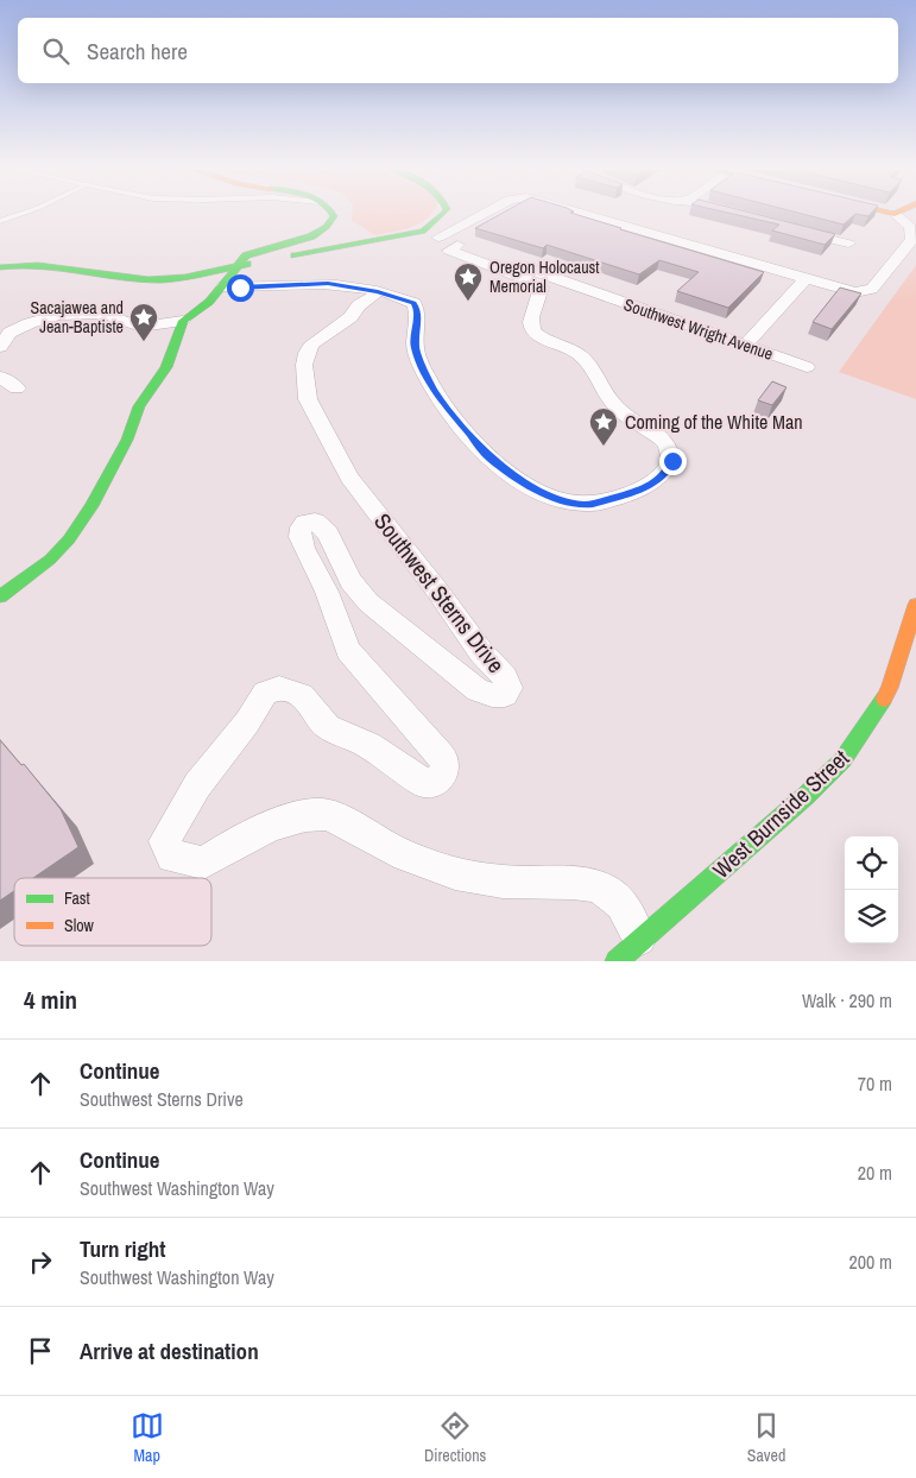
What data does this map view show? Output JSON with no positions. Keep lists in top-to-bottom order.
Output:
{
  "streets": {
    "street": ["Southwest Wright Avenue", "Southwest Sterns Drive", "West Burnside Street"]
  },
  "crossings": [
    ["Southwest Sterns Drive", "West Burnside Street"]
  ],
  "places": {
    "place": ["Oregon Holocaust Memorial", "Sacajawea and Jean-Baptiste", "Coming of the White Man"]
  },
  "legend": ["Fast", "Slow"],
  "page": {
    "search": "Search here",
    "heading": ["4 min", "Walk · 290 m"],
    "list": [
      ["Continue", "Southwest Sterns Drive", "70 m"],
      ["Continue", "Southwest Washington Way", "20 m"],
      ["Turn right", "Southwest Washington Way", "200 m"],
      "Arrive at destination"
    ],
    "nav": ["Map", "Directions", "Saved"]
  }
}
